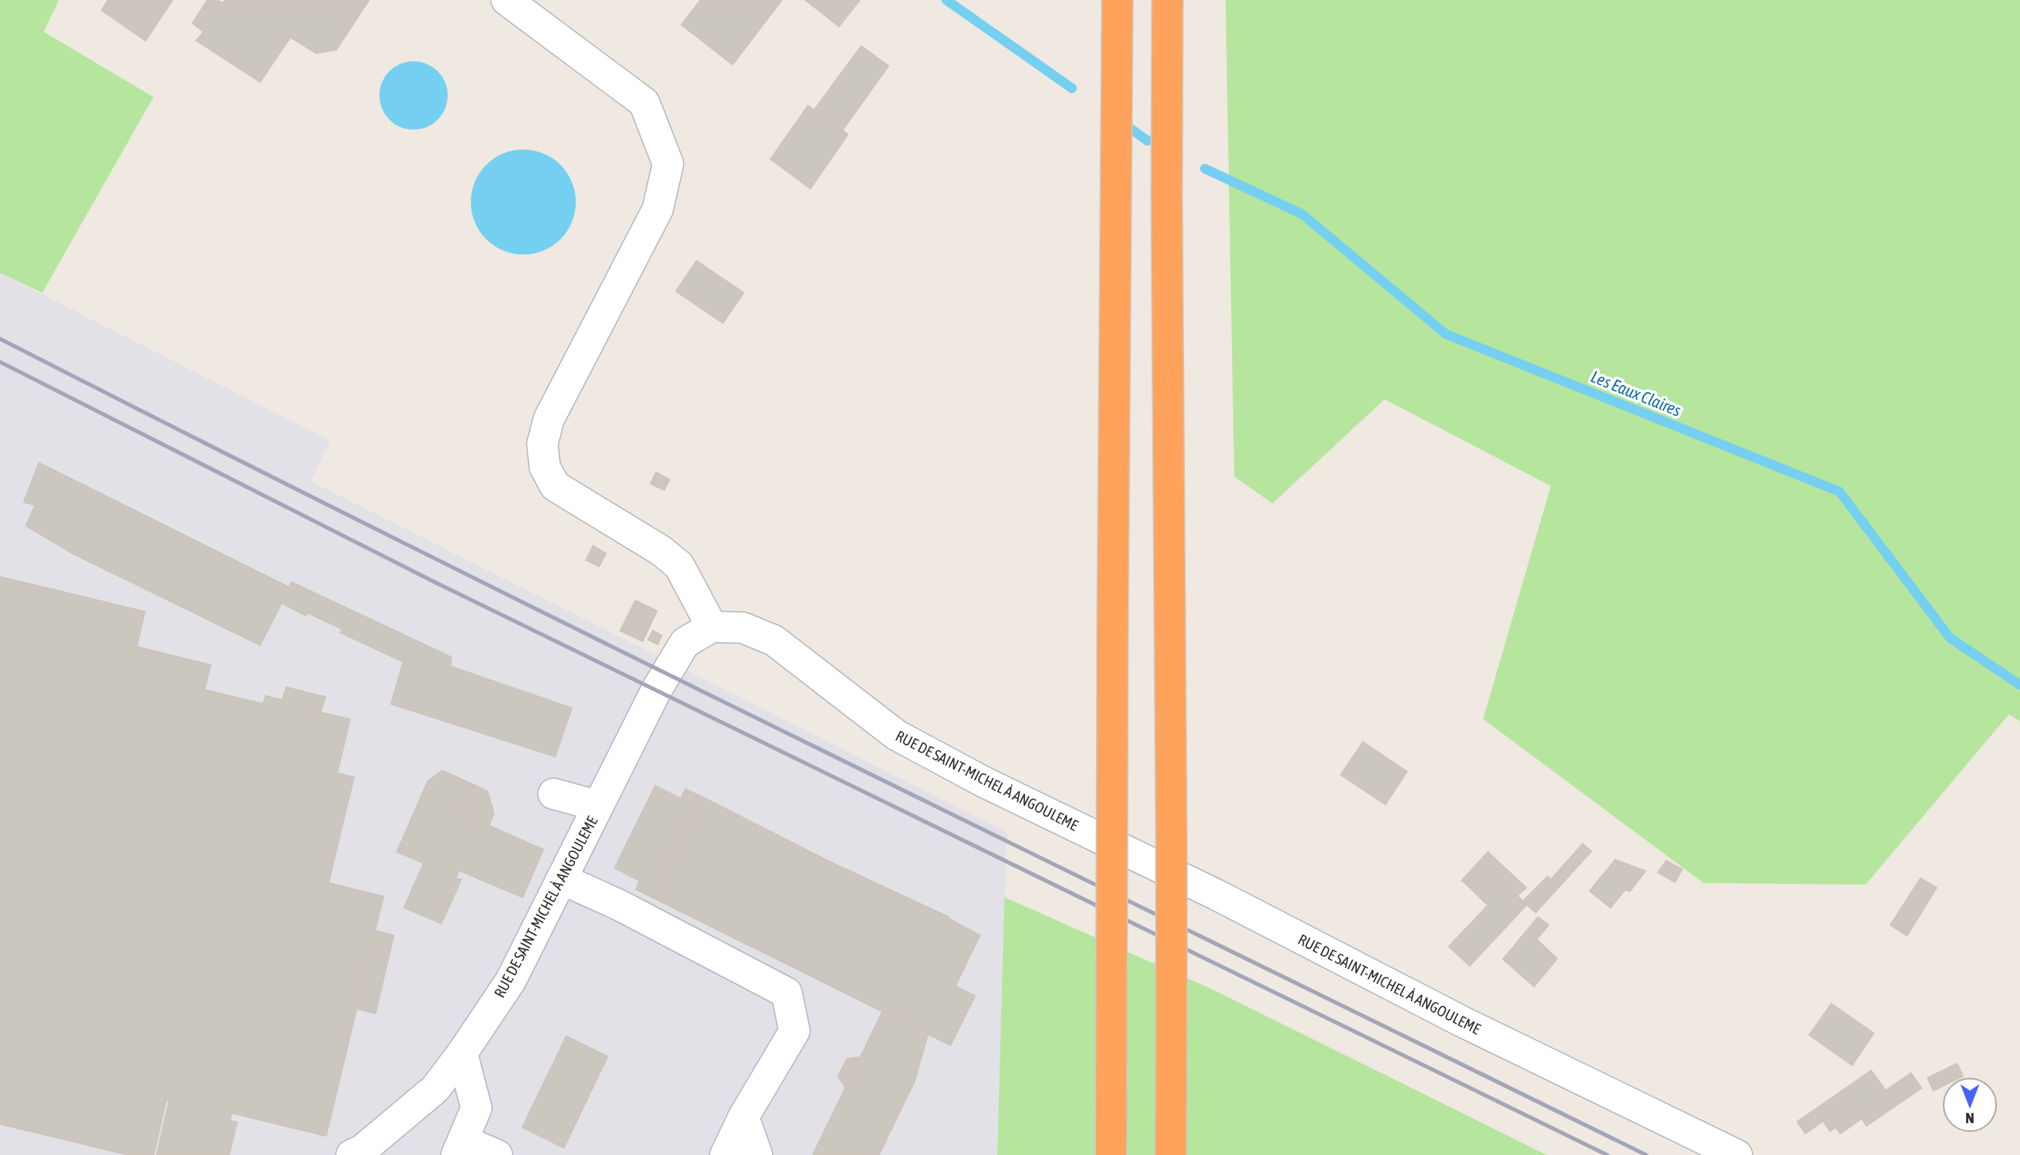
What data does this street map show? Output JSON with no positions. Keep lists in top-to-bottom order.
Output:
{
  "streets": {
    "street": ["RUE DE SAINT-MICHEL À ANGOULEME"]
  },
  "water": ["Les Eaux Claires"],
  "north": "bottom"
}
